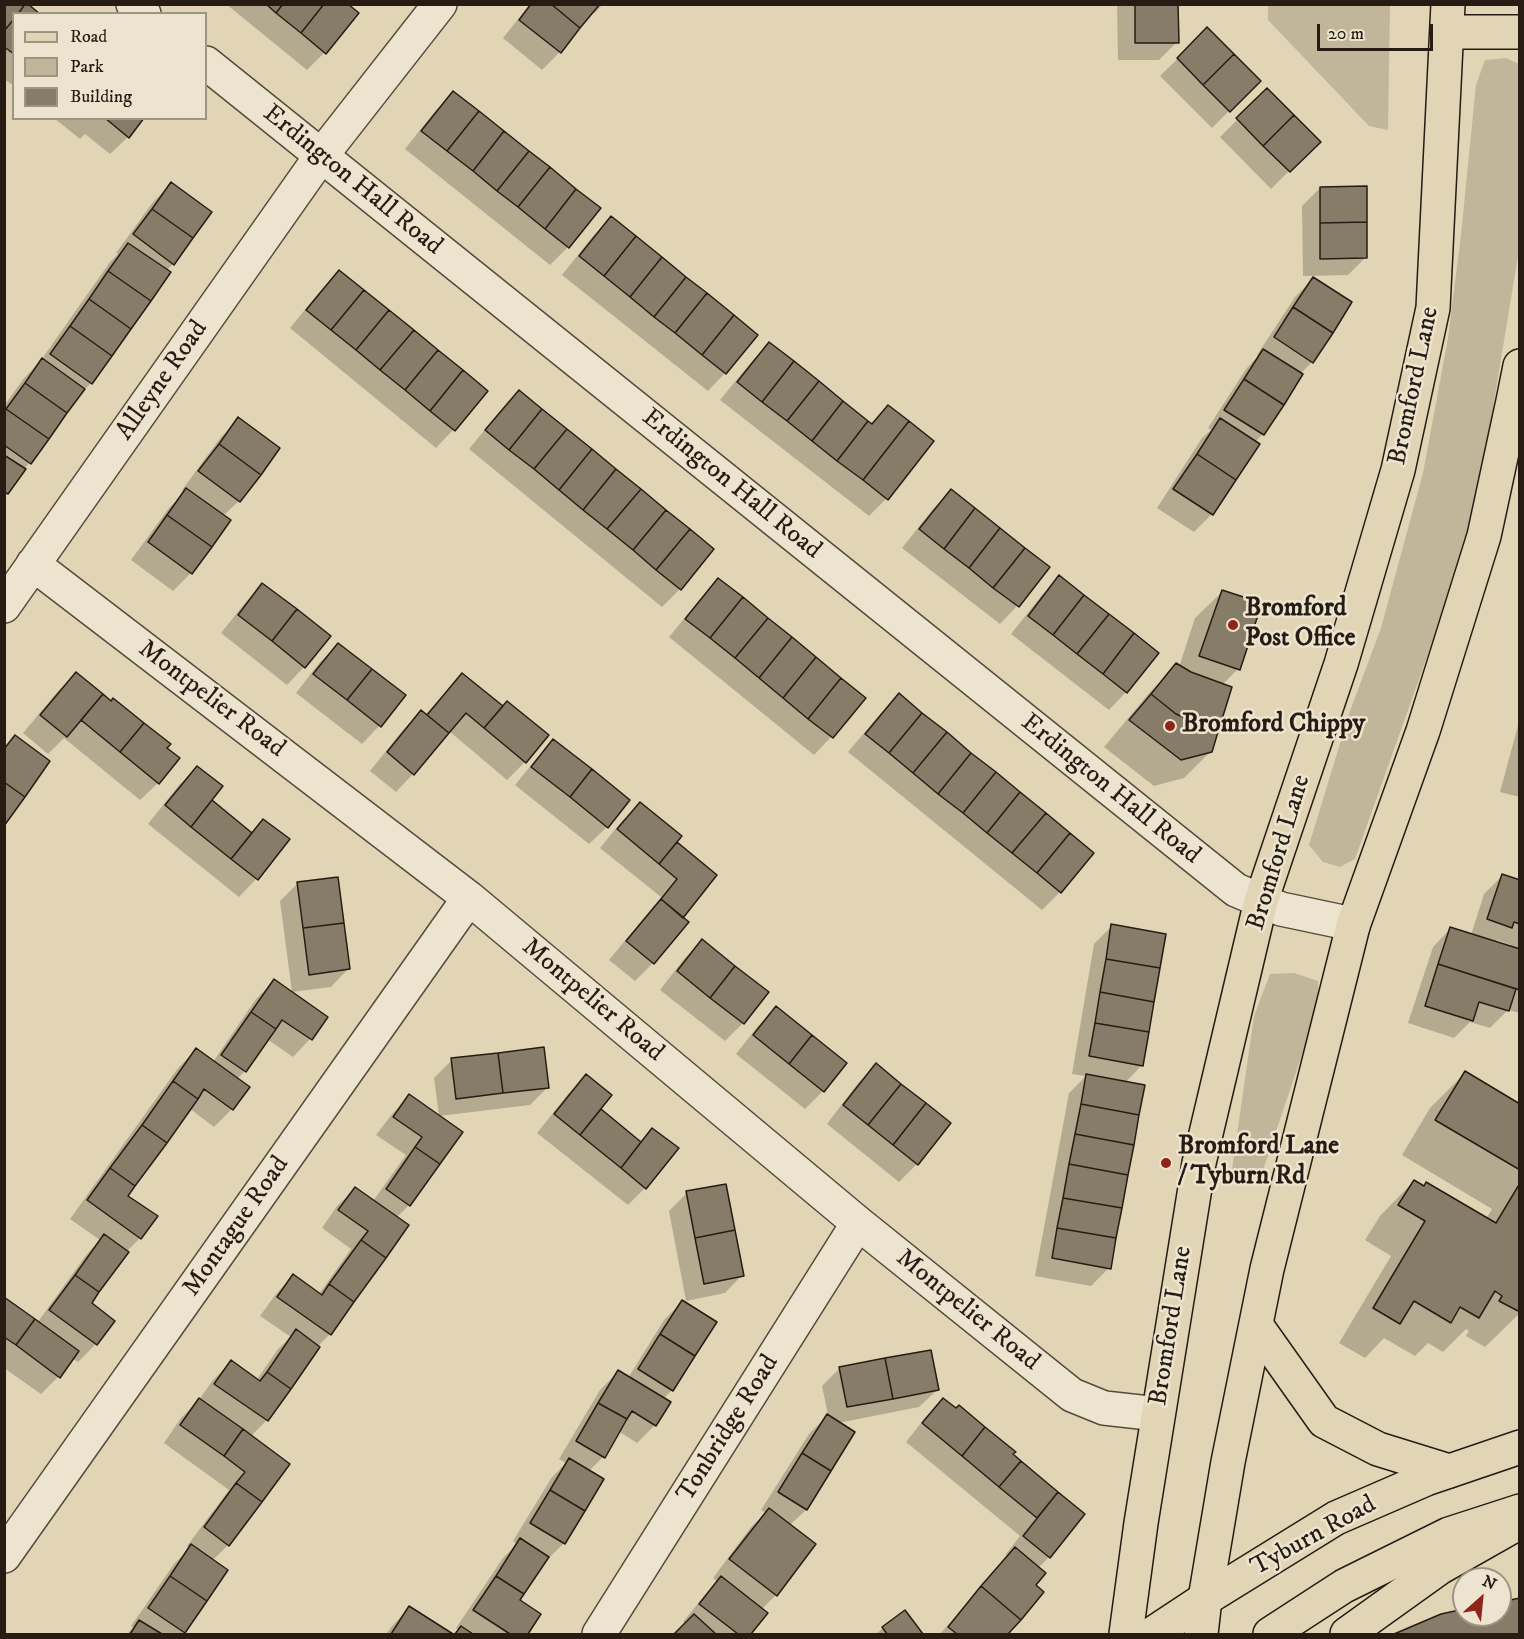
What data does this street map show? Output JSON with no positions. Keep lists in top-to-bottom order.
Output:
{
  "streets": {
    "main road": ["Bromford Lane", "Tyburn Road"],
    "street": [
      "Erdington Hall Road",
      "Alleyne Road",
      "Montpelier Road",
      "Montague Road",
      "Tonbridge Road"
    ]
  },
  "crossings": [
    ["Erdington Hall Road", "Alleyne Road"],
    ["Erdington Hall Road", "Bromford Lane"],
    ["Alleyne Road", "Montpelier Road"],
    ["Bromford Lane", "Montpelier Road"],
    ["Montpelier Road", "Montague Road"],
    ["Montpelier Road", "Tonbridge Road"]
  ],
  "places": ["Bromford Post Office", "Bromford Chippy", "Bromford Lane / Tyburn Rd"],
  "legend": ["Road", "Park", "Building"],
  "scale_bar": "20 m",
  "north": "top right"
}
